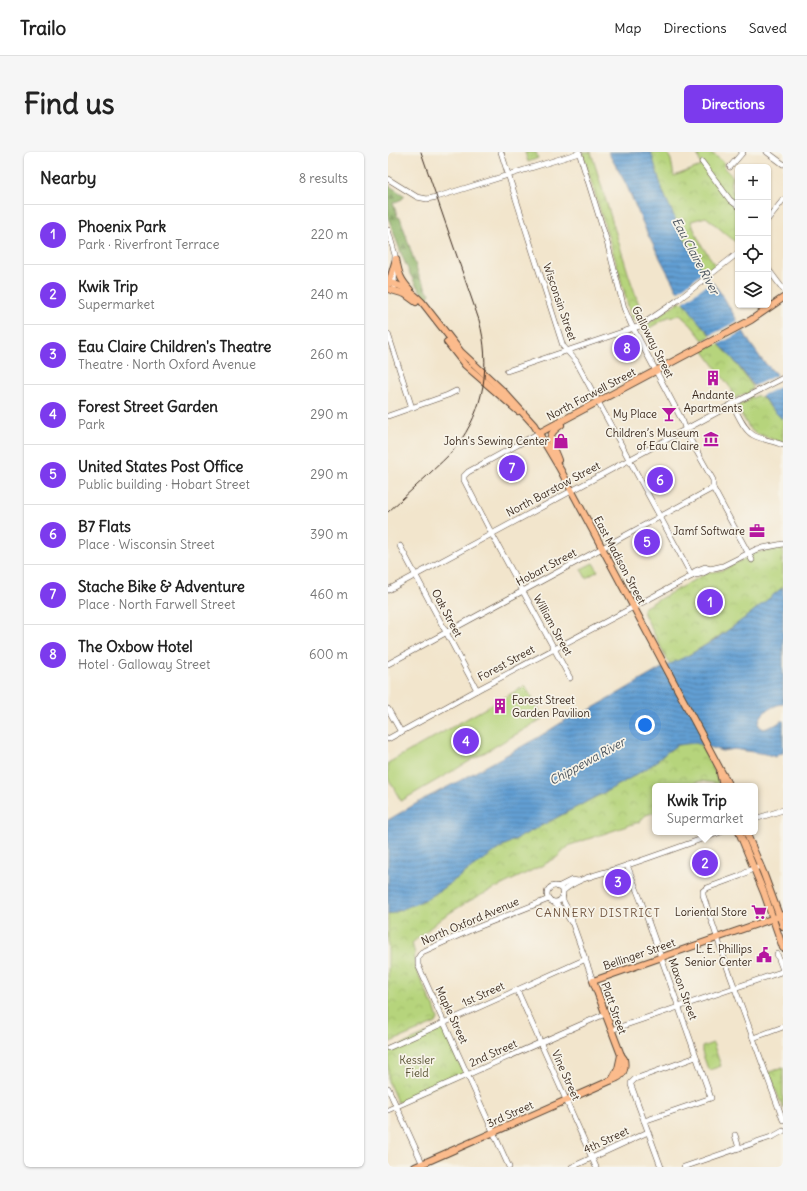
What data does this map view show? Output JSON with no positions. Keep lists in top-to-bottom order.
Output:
{
  "streets": {
    "main road": [
      "North Farwell Street",
      "East Madison Street",
      "Bellinger Street",
      "Platt Street",
      "3rd Street"
    ],
    "street": [
      "Wisconsin Street",
      "Galloway Street",
      "North Barstow Street",
      "Hobart Street",
      "Oak Street",
      "William Street",
      "Forest Street",
      "North Oxford Avenue",
      "Maxon Street",
      "1st Street",
      "Maple Street",
      "2nd Street",
      "Vine Street",
      "4th Street"
    ]
  },
  "crossings": [
    ["Wisconsin Street", "North Farwell Street"],
    ["Wisconsin Street", "North Barstow Street"],
    ["Wisconsin Street", "Hobart Street"],
    ["Wisconsin Street", "Forest Street"],
    ["Galloway Street", "North Farwell Street"],
    ["Galloway Street", "North Barstow Street"],
    ["Galloway Street", "Hobart Street"],
    ["Galloway Street", "Forest Street"],
    ["North Farwell Street", "East Madison Street"],
    ["North Farwell Street", "William Street"],
    ["North Barstow Street", "East Madison Street"],
    ["North Barstow Street", "Oak Street"],
    ["North Barstow Street", "William Street"],
    ["East Madison Street", "Hobart Street"],
    ["East Madison Street", "Forest Street"],
    ["Hobart Street", "Oak Street"],
    ["Hobart Street", "William Street"],
    ["Oak Street", "Forest Street"],
    ["William Street", "Forest Street"],
    ["North Oxford Avenue", "Platt Street"],
    ["North Oxford Avenue", "Maple Street"],
    ["Bellinger Street", "Maxon Street"],
    ["Bellinger Street", "Platt Street"],
    ["1st Street", "Platt Street"],
    ["1st Street", "Maple Street"],
    ["1st Street", "Vine Street"],
    ["Platt Street", "2nd Street"],
    ["Platt Street", "3rd Street"],
    ["Maple Street", "2nd Street"],
    ["Maple Street", "3rd Street"],
    ["2nd Street", "Vine Street"],
    ["Vine Street", "3rd Street"],
    ["Vine Street", "4th Street"]
  ],
  "districts": ["CANNERY DISTRICT"],
  "water": ["Eau Claire River", "Chippewa River"],
  "parks": ["Kessler Field"],
  "places": {
    "building": ["Andante Apartments", "Forest Street Garden Pavilion"],
    "bar": ["My Place"],
    "museum": ["Children’s Museum of Eau Claire"],
    "shop": ["John's Sewing Center"],
    "office": ["Jamf Software"],
    "supermarket": ["Loriental Store"],
    "public building": ["L. E. Phillips Senior Center"]
  },
  "page": {
    "header": "Trailo",
    "nav": ["Map", "Directions", "Saved"],
    "buttons": "Directions",
    "title": "Find us",
    "heading": ["Nearby", "8 results"],
    "map_buttons": ["+", "−"],
    "list": [
      {
        "mark": "1",
        "name": "Phoenix Park",
        "note": "Park · Riverfront Terrace",
        "value": "220 m"
      },
      {
        "mark": "2",
        "name": "Kwik Trip",
        "note": "Supermarket",
        "value": "240 m"
      },
      {
        "mark": "3",
        "name": "Eau Claire Children's Theatre",
        "note": "Theatre · North Oxford Avenue",
        "value": "260 m"
      },
      {
        "mark": "4",
        "name": "Forest Street Garden",
        "note": "Park",
        "value": "290 m"
      },
      {
        "mark": "5",
        "name": "United States Post Office",
        "note": "Public building · Hobart Street",
        "value": "290 m"
      },
      {
        "mark": "6",
        "name": "B7 Flats",
        "note": "Place · Wisconsin Street",
        "value": "390 m"
      },
      {
        "mark": "7",
        "name": "Stache Bike & Adventure",
        "note": "Place · North Farwell Street",
        "value": "460 m"
      },
      {
        "mark": "8",
        "name": "The Oxbow Hotel",
        "note": "Hotel · Galloway Street",
        "value": "600 m"
      }
    ],
    "pins": [
      "8",
      "7",
      "6",
      "5",
      "1",
      "4",
      "2",
      "3"
    ],
    "popup": ["Kwik Trip", "Supermarket"]
  }
}
